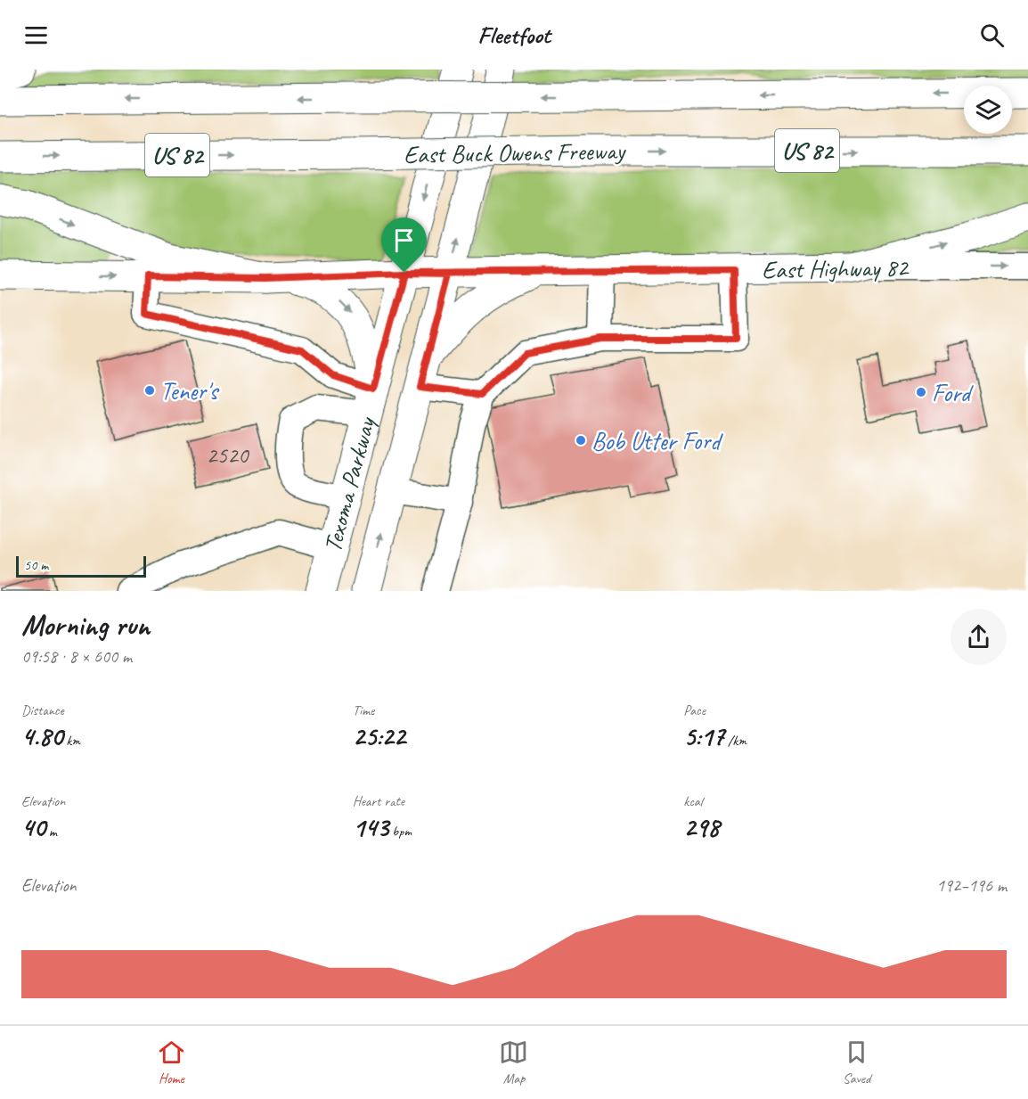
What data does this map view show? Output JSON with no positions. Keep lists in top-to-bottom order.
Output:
{
  "streets": {
    "main road": [
      "US 82",
      "East Buck Owens Freeway",
      "East Highway 82",
      "Texoma Parkway"
    ]
  },
  "crossings": [
    ["East Highway 82", "Texoma Parkway"]
  ],
  "places": ["Tener's", "Ford", "Bob Utter Ford"],
  "house_numbers": ["2520"],
  "scale_bar": "50 m",
  "page": {
    "header": "Fleetfoot",
    "scale": "50 m",
    "heading": ["Morning run", "09:58 · 8 × 600 m"],
    "stats": [
      ["Distance", "4.80 km"],
      ["Time", "25:22"],
      ["Pace", "5:17 /km"],
      ["Elevation", "40 m"],
      ["Heart rate", "143 bpm"],
      ["kcal", "298"]
    ],
    "chart": ["Elevation", "192–196 m"],
    "tabs": ["Home", "Map", "Saved"]
  }
}
